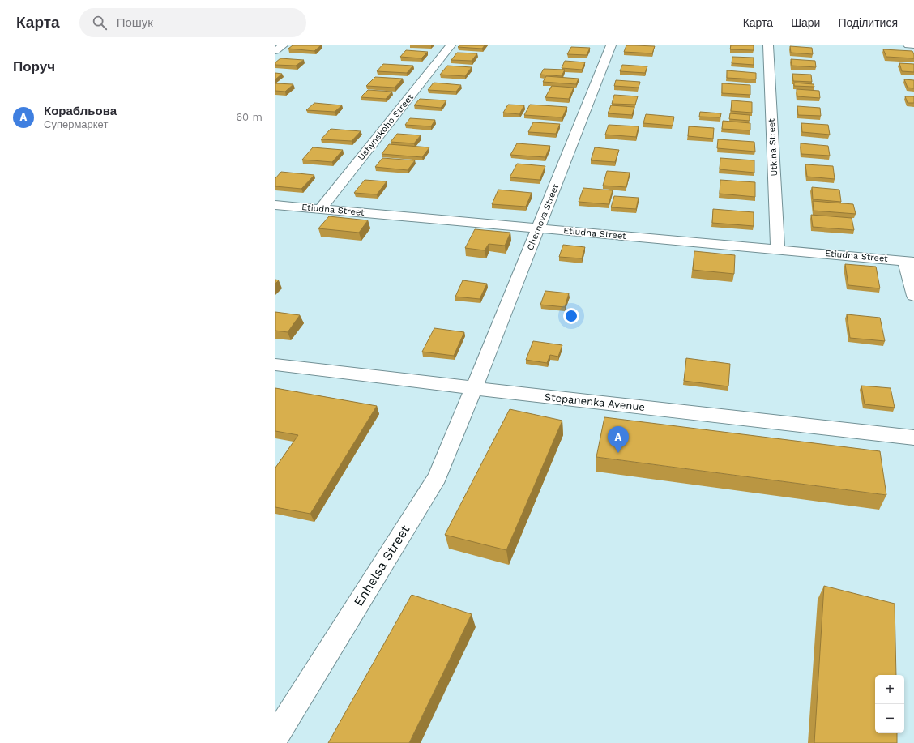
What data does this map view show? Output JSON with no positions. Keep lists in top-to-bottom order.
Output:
{
  "streets": {
    "street": [
      "Ushynskoho Street",
      "Utkina Street",
      "Etiudna Street",
      "Chernova Street",
      "Stepanenka Avenue",
      "Enhelsa Street"
    ]
  },
  "crossings": [
    ["Ushynskoho Street", "Etiudna Street"],
    ["Utkina Street", "Etiudna Street"],
    ["Etiudna Street", "Chernova Street"],
    ["Chernova Street", "Stepanenka Avenue"],
    ["Chernova Street", "Enhelsa Street"],
    ["Stepanenka Avenue", "Enhelsa Street"]
  ],
  "page": {
    "header": "Карта",
    "search": "Пошук",
    "nav": ["Карта", "Шари", "Поділитися"],
    "heading": "Поруч",
    "list": [
      {
        "mark": "A",
        "name": "Корабльова",
        "note": "Супермаркет",
        "value": "60 m"
      }
    ],
    "pins": "A",
    "map_buttons": ["+", "−"]
  }
}
